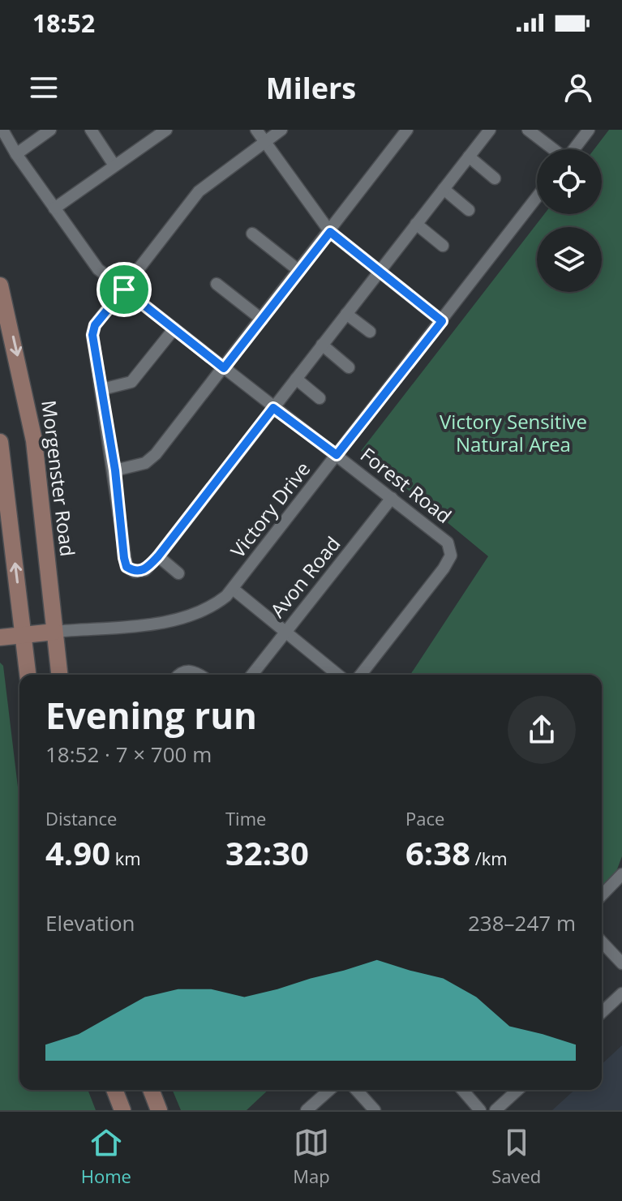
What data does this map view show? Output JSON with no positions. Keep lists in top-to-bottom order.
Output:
{
  "streets": {
    "main road": ["Morgenster Road"],
    "street": ["Forest Road", "Victory Drive", "Avon Road"]
  },
  "crossings": [
    ["Morgenster Road", "Victory Drive"],
    ["Forest Road", "Victory Drive"],
    ["Forest Road", "Avon Road"]
  ],
  "parks": ["Victory Sensitive Natural Area"],
  "page": {
    "status": "18:52",
    "header": "Milers",
    "heading": ["Evening run", "18:52 · 7 × 700 m"],
    "stats": [
      ["Distance", "4.90 km"],
      ["Time", "32:30"],
      ["Pace", "6:38 /km"]
    ],
    "chart": ["Elevation", "238–247 m"],
    "tabs": ["Home", "Map", "Saved"]
  }
}
